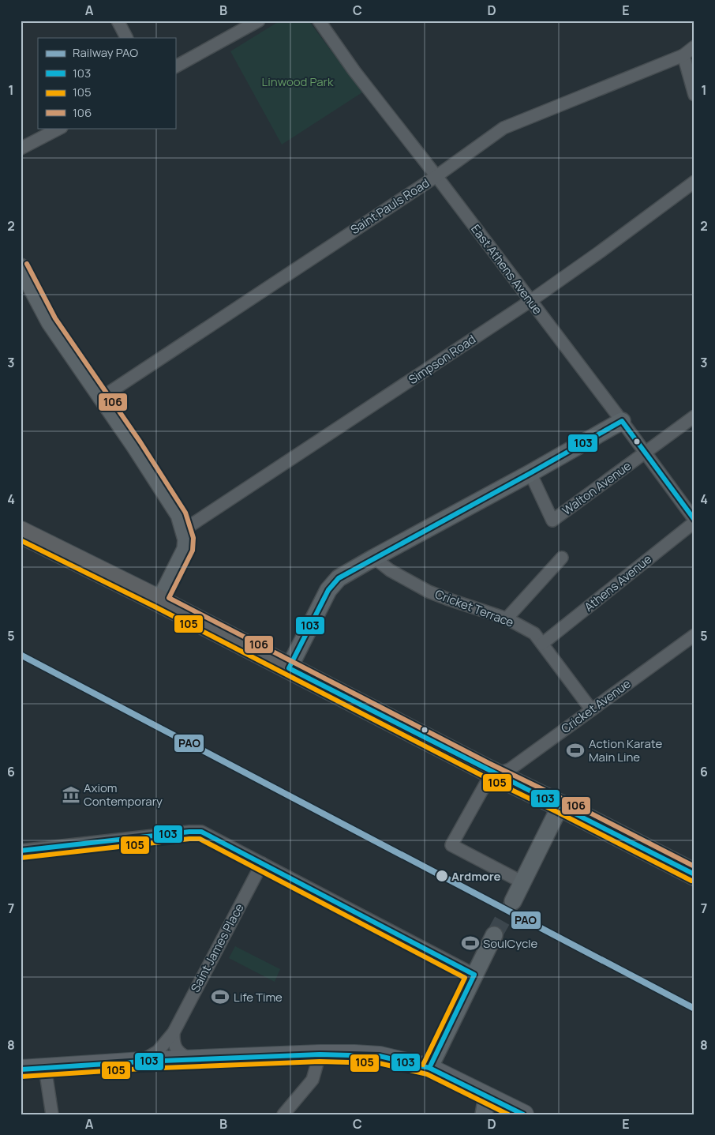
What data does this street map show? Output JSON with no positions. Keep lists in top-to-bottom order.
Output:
{
  "streets": {
    "street": [
      "Saint Pauls Road",
      "East Athens Avenue",
      "Simpson Road",
      "Walton Avenue",
      "Athens Avenue",
      "Cricket Terrace",
      "Cricket Avenue",
      "Saint James Place"
    ]
  },
  "crossings": [
    ["Saint Pauls Road", "East Athens Avenue"],
    ["East Athens Avenue", "Simpson Road"],
    ["East Athens Avenue", "Walton Avenue"],
    ["East Athens Avenue", "Athens Avenue"],
    ["Athens Avenue", "Cricket Terrace"],
    ["Cricket Terrace", "Cricket Avenue"]
  ],
  "parks": ["Linwood Park"],
  "places": {
    "sports": ["Action Karate Main Line", "SoulCycle", "Life Time"],
    "museum": ["Axiom Contemporary"],
    "other": ["Ardmore"]
  },
  "lines": [
    "transit line 106",
    "transit line 103",
    "transit line 105",
    "rail line PAO"
  ],
  "legend": [
    "Railway PAO",
    "103",
    "105",
    "106"
  ],
  "grid": {
    "columns": [
      "A",
      "B",
      "C",
      "D",
      "E"
    ],
    "rows": [
      "1",
      "2",
      "3",
      "4",
      "5",
      "6",
      "7",
      "8"
    ]
  }
}
